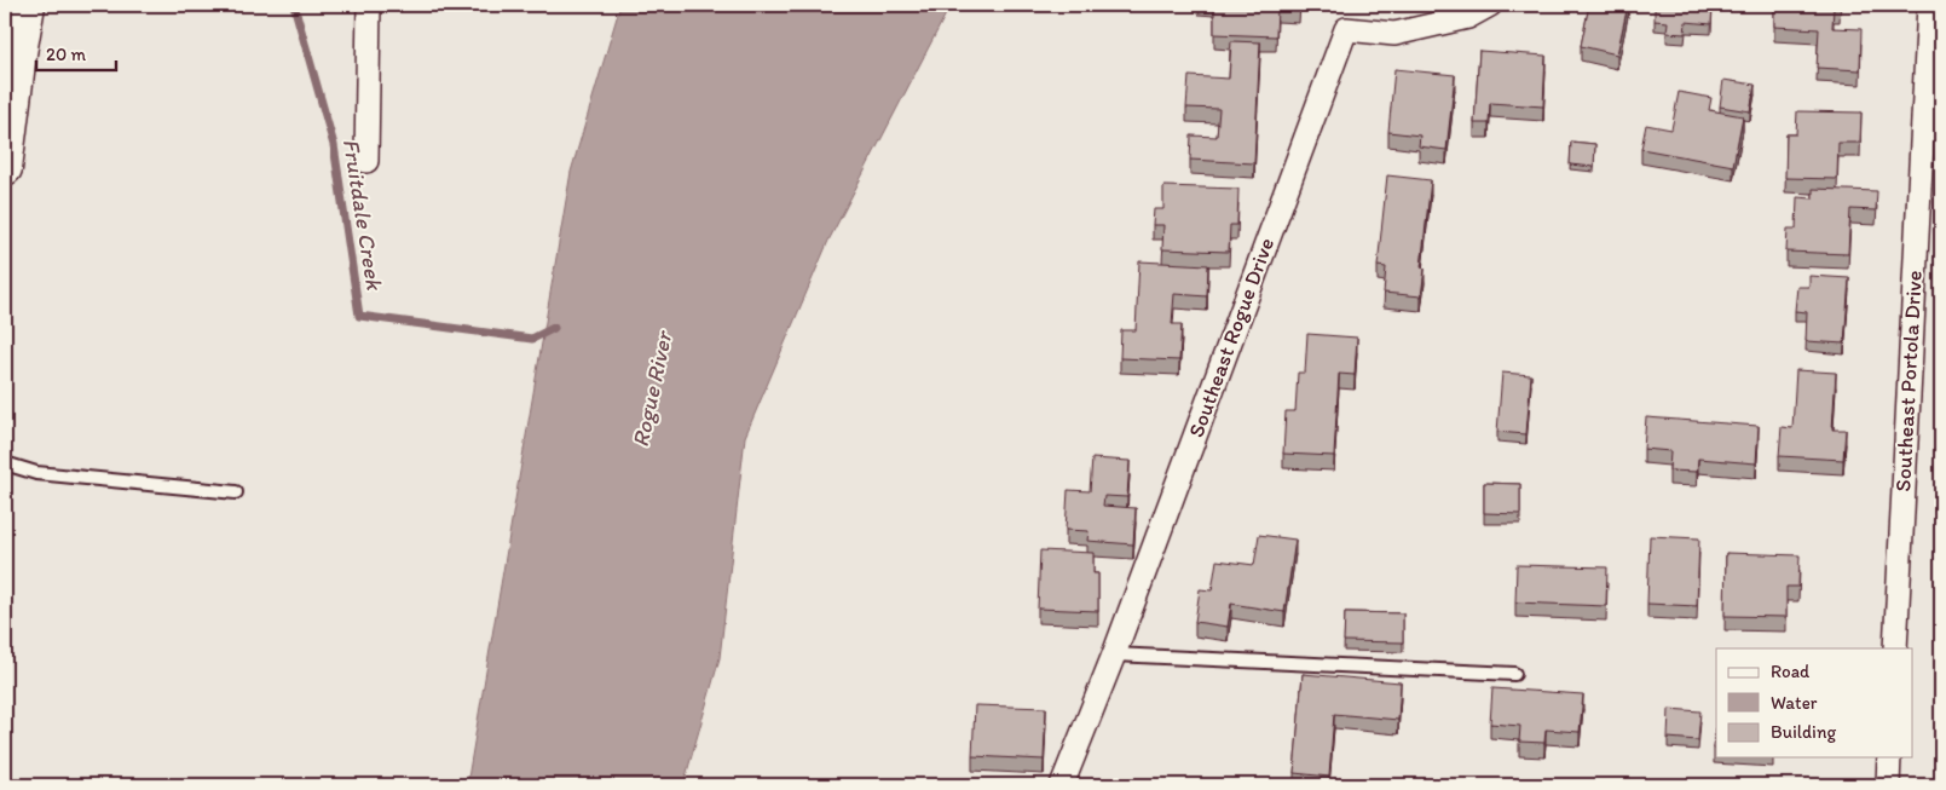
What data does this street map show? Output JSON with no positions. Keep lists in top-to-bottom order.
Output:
{
  "streets": {
    "street": ["Southeast Rogue Drive", "Southeast Portola Drive"]
  },
  "water": ["Fruitdale Creek", "Rogue River"],
  "legend": ["Road", "Water", "Building"],
  "scale_bar": "20 m"
}
